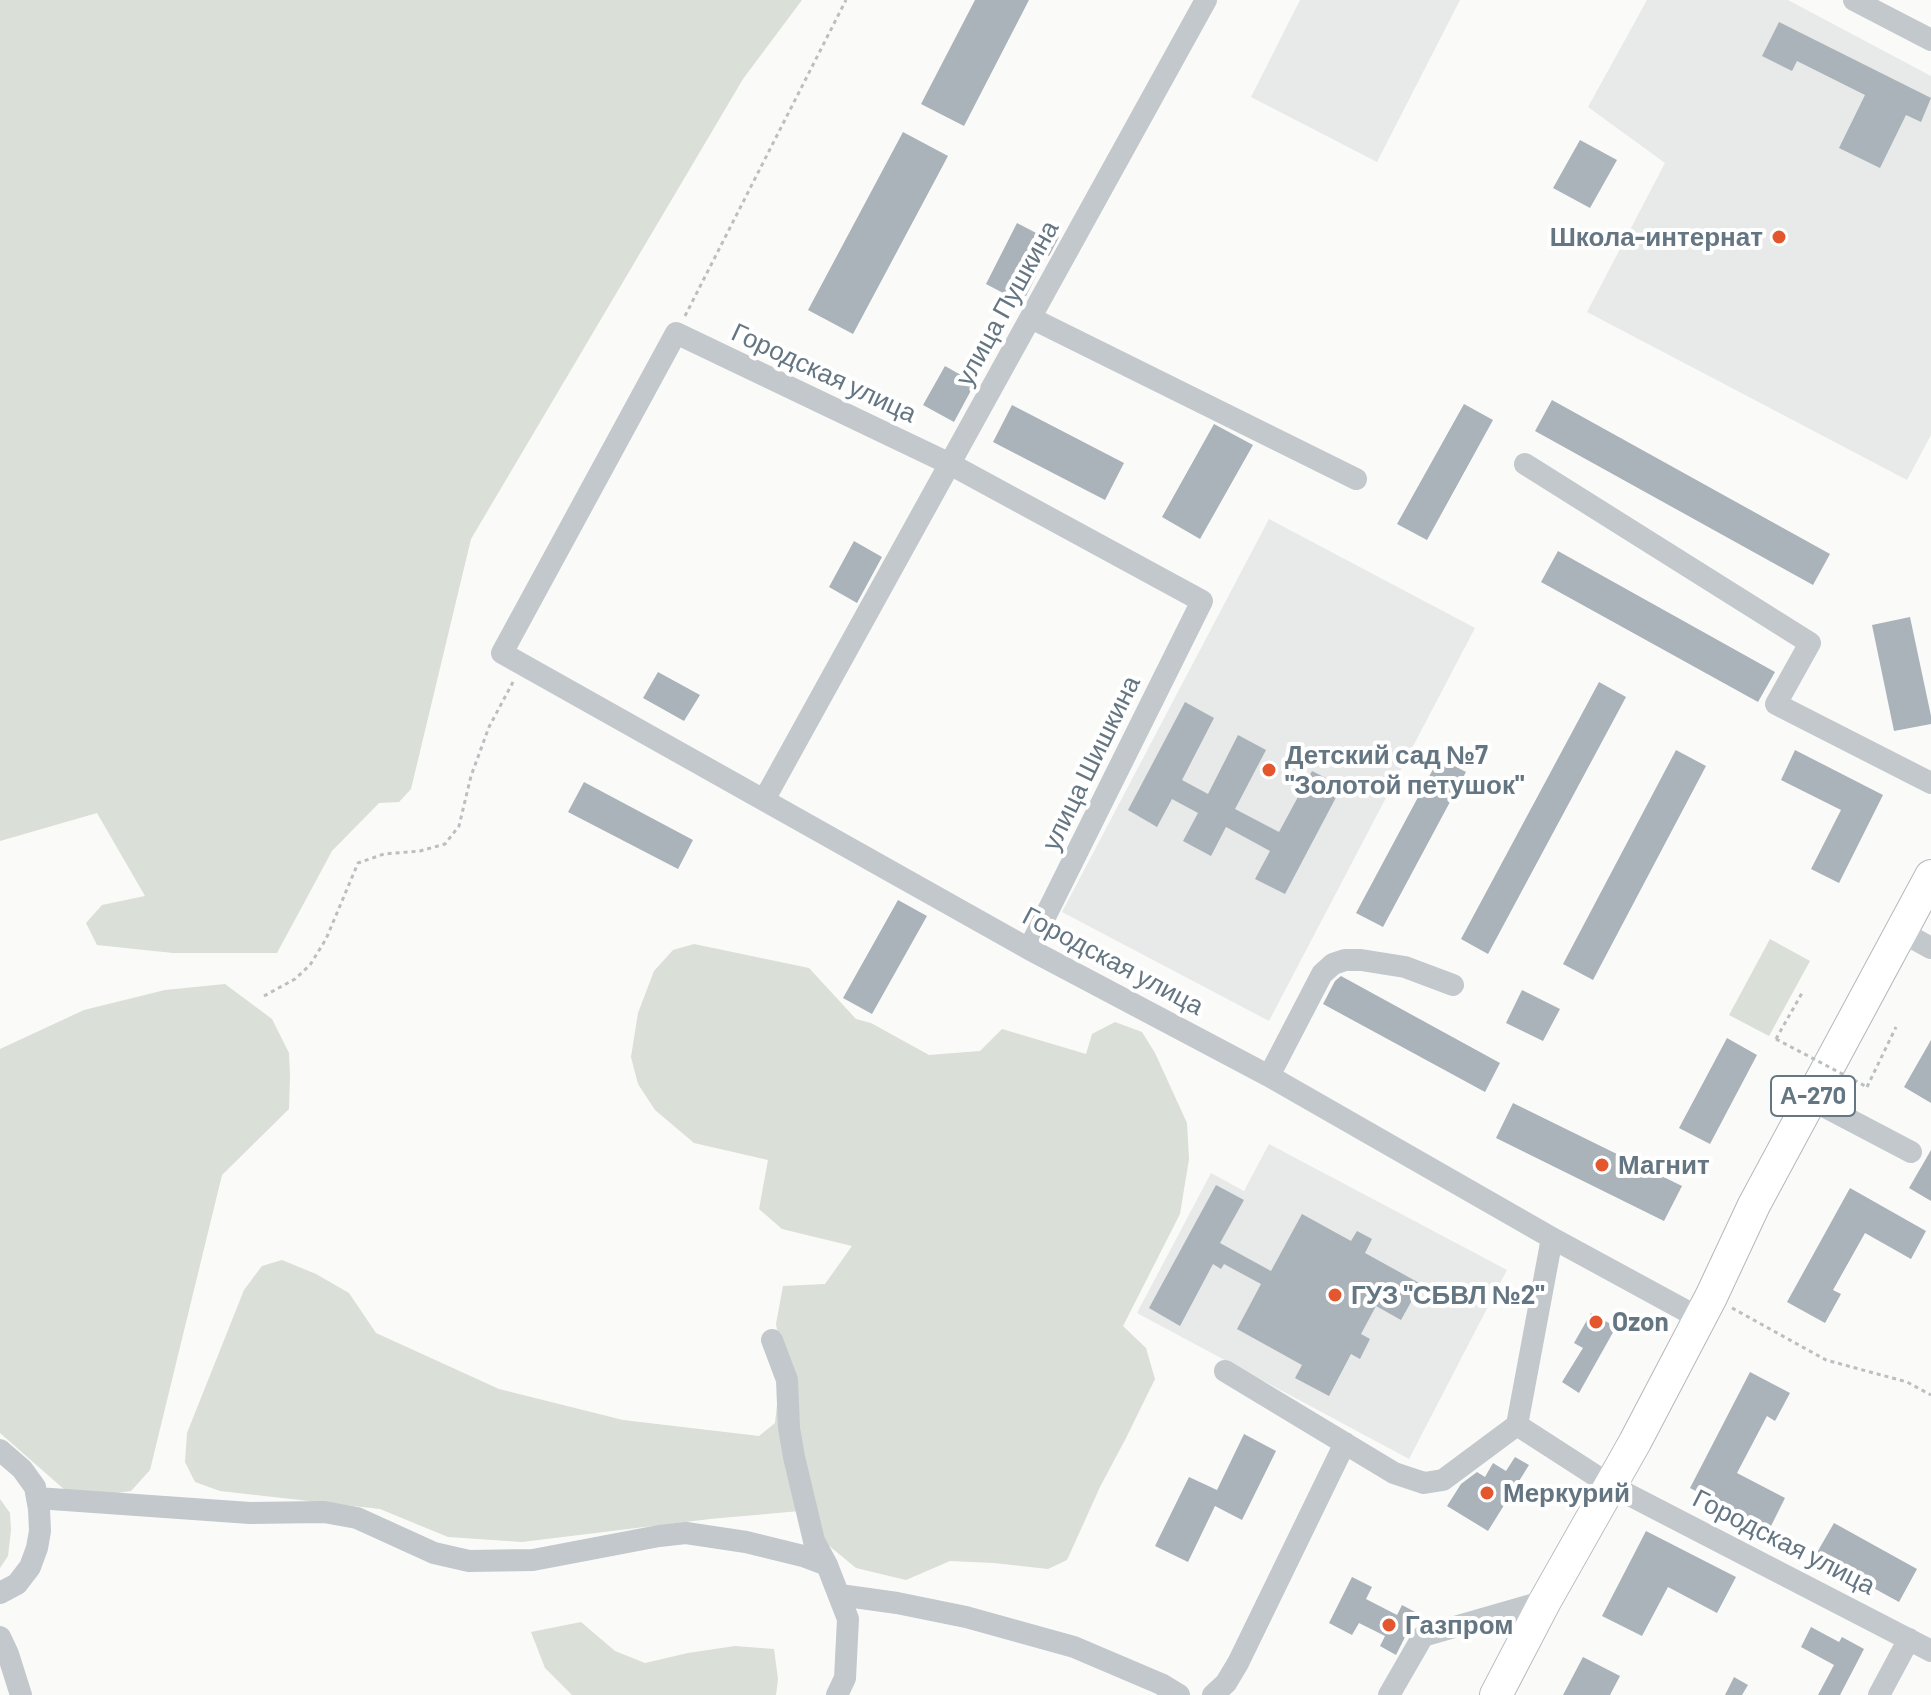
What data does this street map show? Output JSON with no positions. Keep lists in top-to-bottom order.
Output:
{
  "streets": {
    "highway": ["А-270"],
    "street": ["улица Пушкина", "Городская улица", "улица Шишкина"]
  },
  "crossings": [
    ["улица Пушкина", "Городская улица"],
    ["Городская улица", "улица Шишкина"],
    ["Городская улица", "А-270"]
  ],
  "places": [
    "Школа-интернат",
    "Детский сад №7 \"Золотой петушок\"",
    "Магнит",
    "ГУЗ \"СБВЛ №2\"",
    "Ozon",
    "Меркурий",
    "Газпром"
  ]
}
